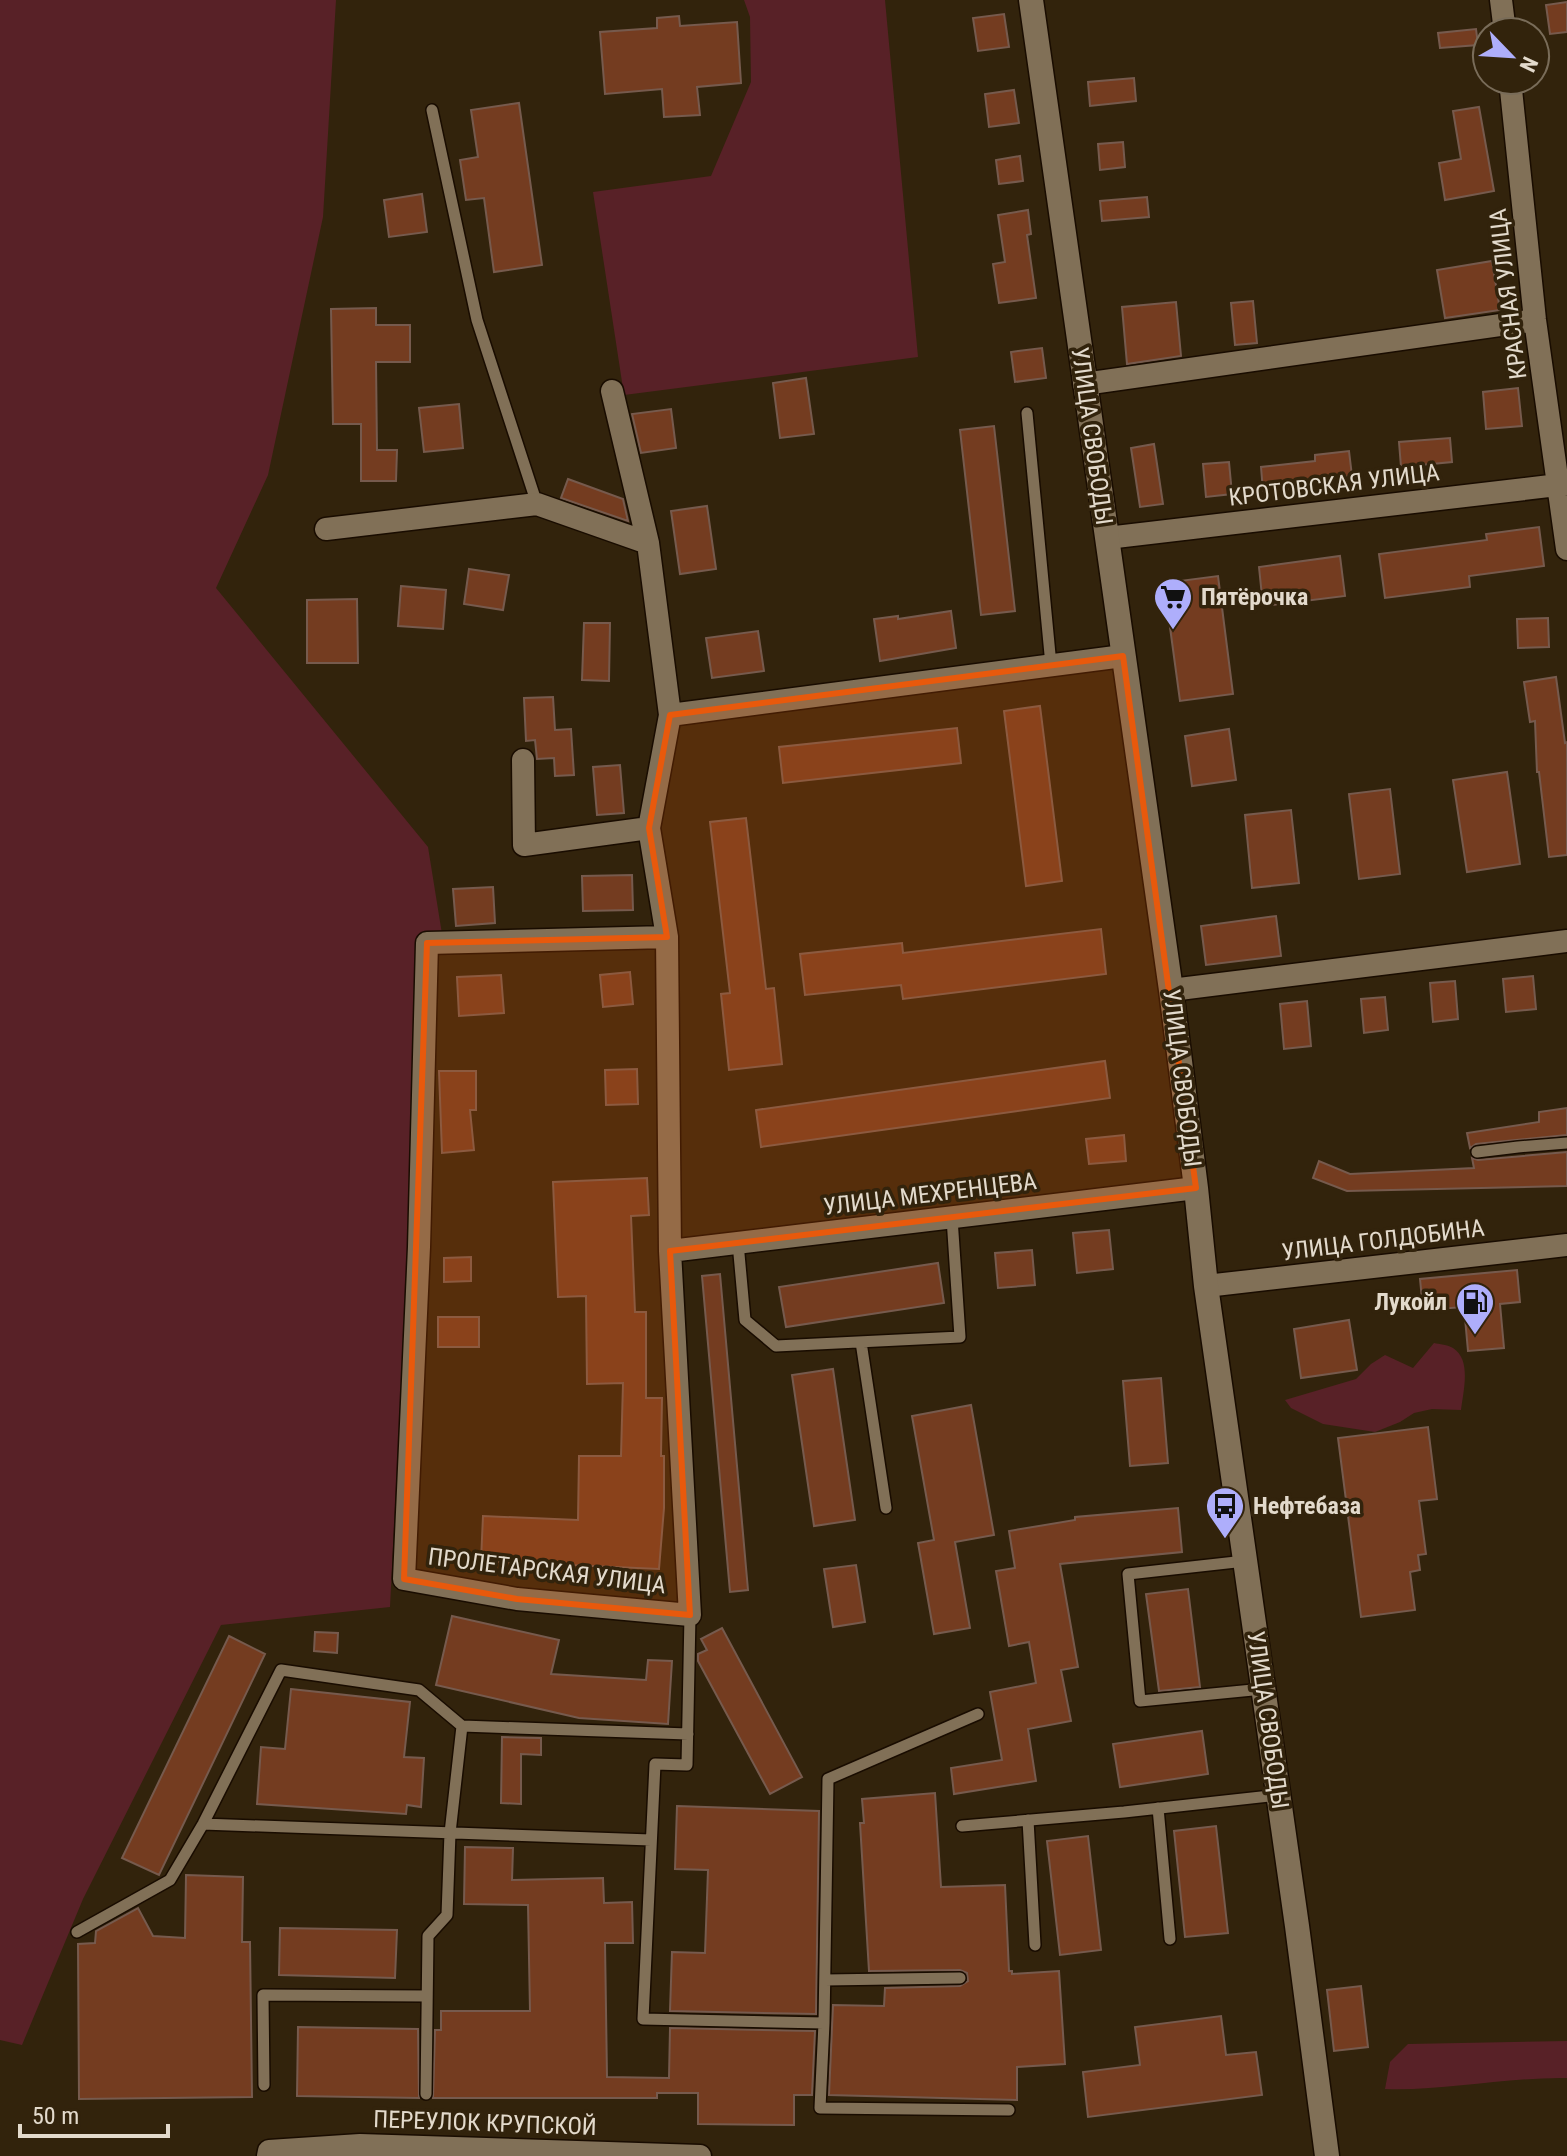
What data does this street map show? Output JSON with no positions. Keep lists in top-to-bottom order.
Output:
{
  "streets": {
    "main road": ["УЛИЦА СВОБОДЫ"],
    "street": [
      "КРАСНАЯ УЛИЦА",
      "КРОТОВСКАЯ УЛИЦА",
      "УЛИЦА МЕХРЕНЦЕВА",
      "УЛИЦА ГОЛДОБИНА",
      "ПРОЛЕТАРСКАЯ УЛИЦА",
      "ПЕРЕУЛОК КРУПСКОЙ"
    ]
  },
  "crossings": [
    ["КРАСНАЯ УЛИЦА", "КРОТОВСКАЯ УЛИЦА"],
    ["УЛИЦА СВОБОДЫ", "КРОТОВСКАЯ УЛИЦА"],
    ["УЛИЦА СВОБОДЫ", "УЛИЦА МЕХРЕНЦЕВА"],
    ["УЛИЦА СВОБОДЫ", "УЛИЦА ГОЛДОБИНА"],
    ["УЛИЦА МЕХРЕНЦЕВА", "ПРОЛЕТАРСКАЯ УЛИЦА"]
  ],
  "places": {
    "supermarket": ["Пятёрочка"],
    "fuel station": ["Лукойл"],
    "bus stop": ["Нефтебаза"]
  },
  "scale_bar": "50 m",
  "north": "bottom right"
}
